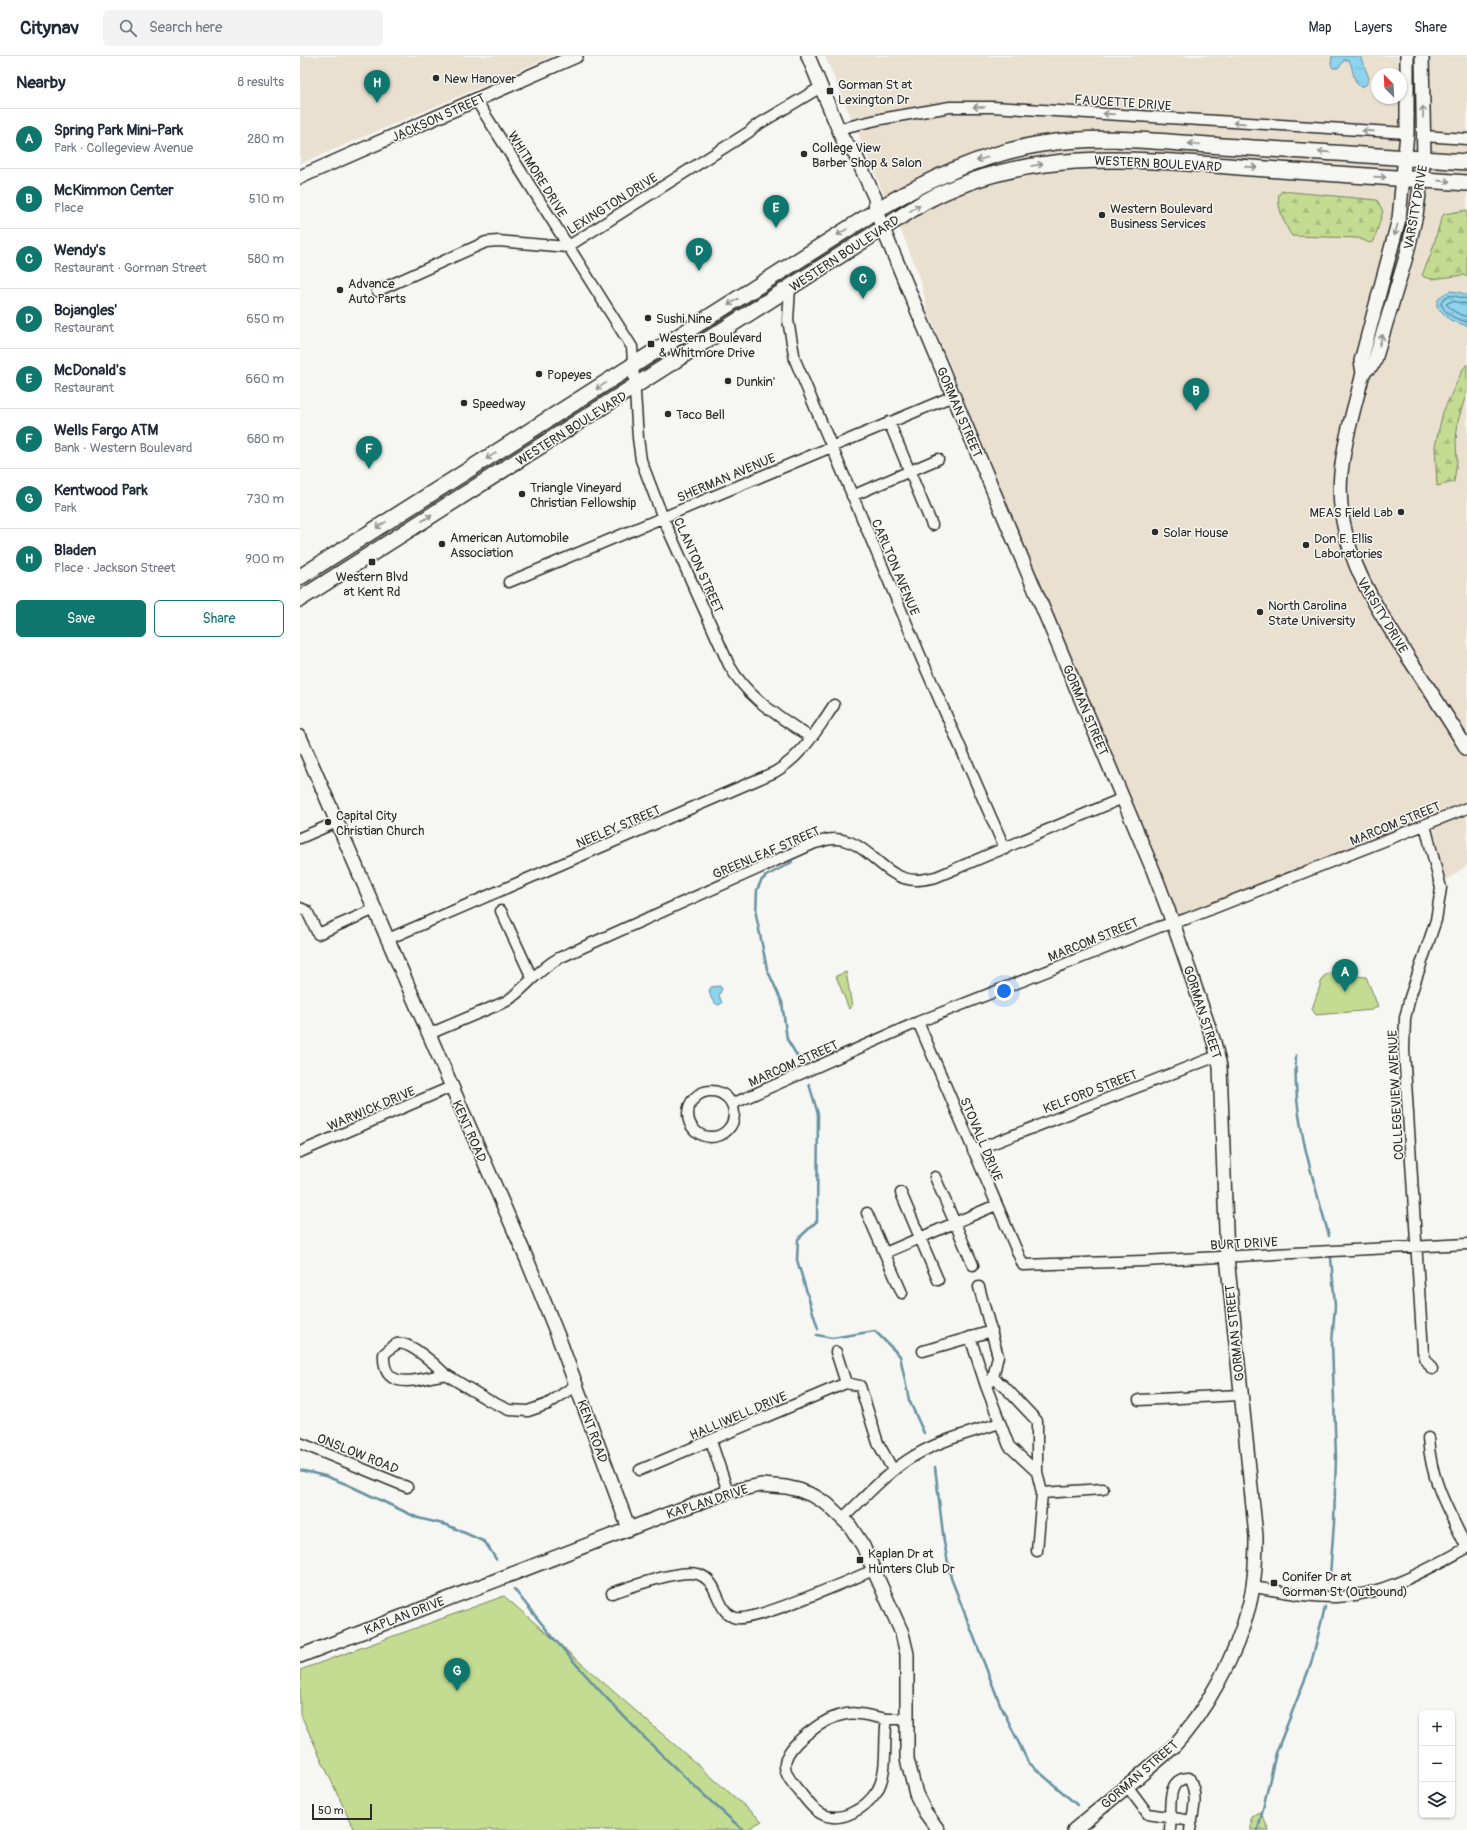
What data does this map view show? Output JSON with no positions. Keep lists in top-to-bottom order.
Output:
{
  "streets": {
    "main road": ["WESTERN BOULEVARD"],
    "street": [
      "FAUCETTE DRIVE",
      "JACKSON STREET",
      "WHITMORE DRIVE",
      "LEXINGTON DRIVE",
      "VARSITY DRIVE",
      "GORMAN STREET",
      "SHERMAN AVENUE",
      "CLANTON STREET",
      "CARLTON AVENUE",
      "MARCOM STREET",
      "NEELEY STREET",
      "GREENLEAF STREET",
      "KELFORD STREET",
      "COLLEGEVIEW AVENUE",
      "WARWICK DRIVE",
      "KENT ROAD",
      "STOVALL DRIVE",
      "BURT DRIVE",
      "HALLIWELL DRIVE",
      "ONSLOW ROAD",
      "KAPLAN DRIVE"
    ]
  },
  "crossings": [
    ["FAUCETTE DRIVE", "VARSITY DRIVE"],
    ["FAUCETTE DRIVE", "GORMAN STREET"],
    ["JACKSON STREET", "WHITMORE DRIVE"],
    ["WESTERN BOULEVARD", "WHITMORE DRIVE"],
    ["WESTERN BOULEVARD", "VARSITY DRIVE"],
    ["WESTERN BOULEVARD", "GORMAN STREET"],
    ["WESTERN BOULEVARD", "CLANTON STREET"],
    ["WESTERN BOULEVARD", "CARLTON AVENUE"],
    ["WHITMORE DRIVE", "LEXINGTON DRIVE"],
    ["WHITMORE DRIVE", "CLANTON STREET"],
    ["LEXINGTON DRIVE", "GORMAN STREET"],
    ["GORMAN STREET", "SHERMAN AVENUE"],
    ["GORMAN STREET", "MARCOM STREET"],
    ["GORMAN STREET", "GREENLEAF STREET"],
    ["GORMAN STREET", "KELFORD STREET"],
    ["GORMAN STREET", "BURT DRIVE"],
    ["SHERMAN AVENUE", "CLANTON STREET"],
    ["SHERMAN AVENUE", "CARLTON AVENUE"],
    ["CLANTON STREET", "NEELEY STREET"],
    ["CARLTON AVENUE", "GREENLEAF STREET"],
    ["MARCOM STREET", "COLLEGEVIEW AVENUE"],
    ["MARCOM STREET", "STOVALL DRIVE"],
    ["NEELEY STREET", "KENT ROAD"],
    ["GREENLEAF STREET", "KENT ROAD"],
    ["KELFORD STREET", "STOVALL DRIVE"],
    ["COLLEGEVIEW AVENUE", "BURT DRIVE"],
    ["WARWICK DRIVE", "KENT ROAD"],
    ["KENT ROAD", "KAPLAN DRIVE"],
    ["STOVALL DRIVE", "BURT DRIVE"]
  ],
  "one_way": ["FAUCETTE DRIVE"],
  "places": {
    "other": [
      "New Hanover",
      "College View Barber Shop & Salon",
      "Western Boulevard Business Services",
      "Advance Auto Parts",
      "Sushi Nine",
      "Popeyes",
      "Dunkin'",
      "Speedway",
      "Taco Bell",
      "Triangle Vineyard Christian Fellowship",
      "MEAS Field Lab",
      "Solar House",
      "American Automobile Association",
      "Don E. Ellis Laboratories",
      "North Carolina State University",
      "Capital City Christian Church"
    ],
    "transit": [
      "Gorman St at Lexington Dr",
      "Western Boulevard & Whitmore Drive",
      "Western Blvd at Kent Rd",
      "Kaplan Dr at Hunters Club Dr",
      "Conifer Dr at Gorman St (Outbound)"
    ]
  },
  "scale_bar": "50 m",
  "north": "top left",
  "page": {
    "header": "Citynav",
    "search": "Search here",
    "nav": ["Map", "Layers", "Share"],
    "heading": ["Nearby", "8 results"],
    "pins": [
      "H",
      "E",
      "D",
      "C",
      "B",
      "F",
      "A",
      "G"
    ],
    "list": [
      {
        "mark": "A",
        "name": "Spring Park Mini-Park",
        "note": "Park · Collegeview Avenue",
        "value": "280 m"
      },
      {
        "mark": "B",
        "name": "McKimmon Center",
        "note": "Place",
        "value": "510 m"
      },
      {
        "mark": "C",
        "name": "Wendy's",
        "note": "Restaurant · Gorman Street",
        "value": "580 m"
      },
      {
        "mark": "D",
        "name": "Bojangles'",
        "note": "Restaurant",
        "value": "650 m"
      },
      {
        "mark": "E",
        "name": "McDonald's",
        "note": "Restaurant",
        "value": "660 m"
      },
      {
        "mark": "F",
        "name": "Wells Fargo ATM",
        "note": "Bank · Western Boulevard",
        "value": "680 m"
      },
      {
        "mark": "G",
        "name": "Kentwood Park",
        "note": "Park",
        "value": "730 m"
      },
      {
        "mark": "H",
        "name": "Bladen",
        "note": "Place · Jackson Street",
        "value": "900 m"
      }
    ],
    "buttons": ["Save", "Share"],
    "map_buttons": ["+", "−"],
    "scale": "50 m"
  }
}
